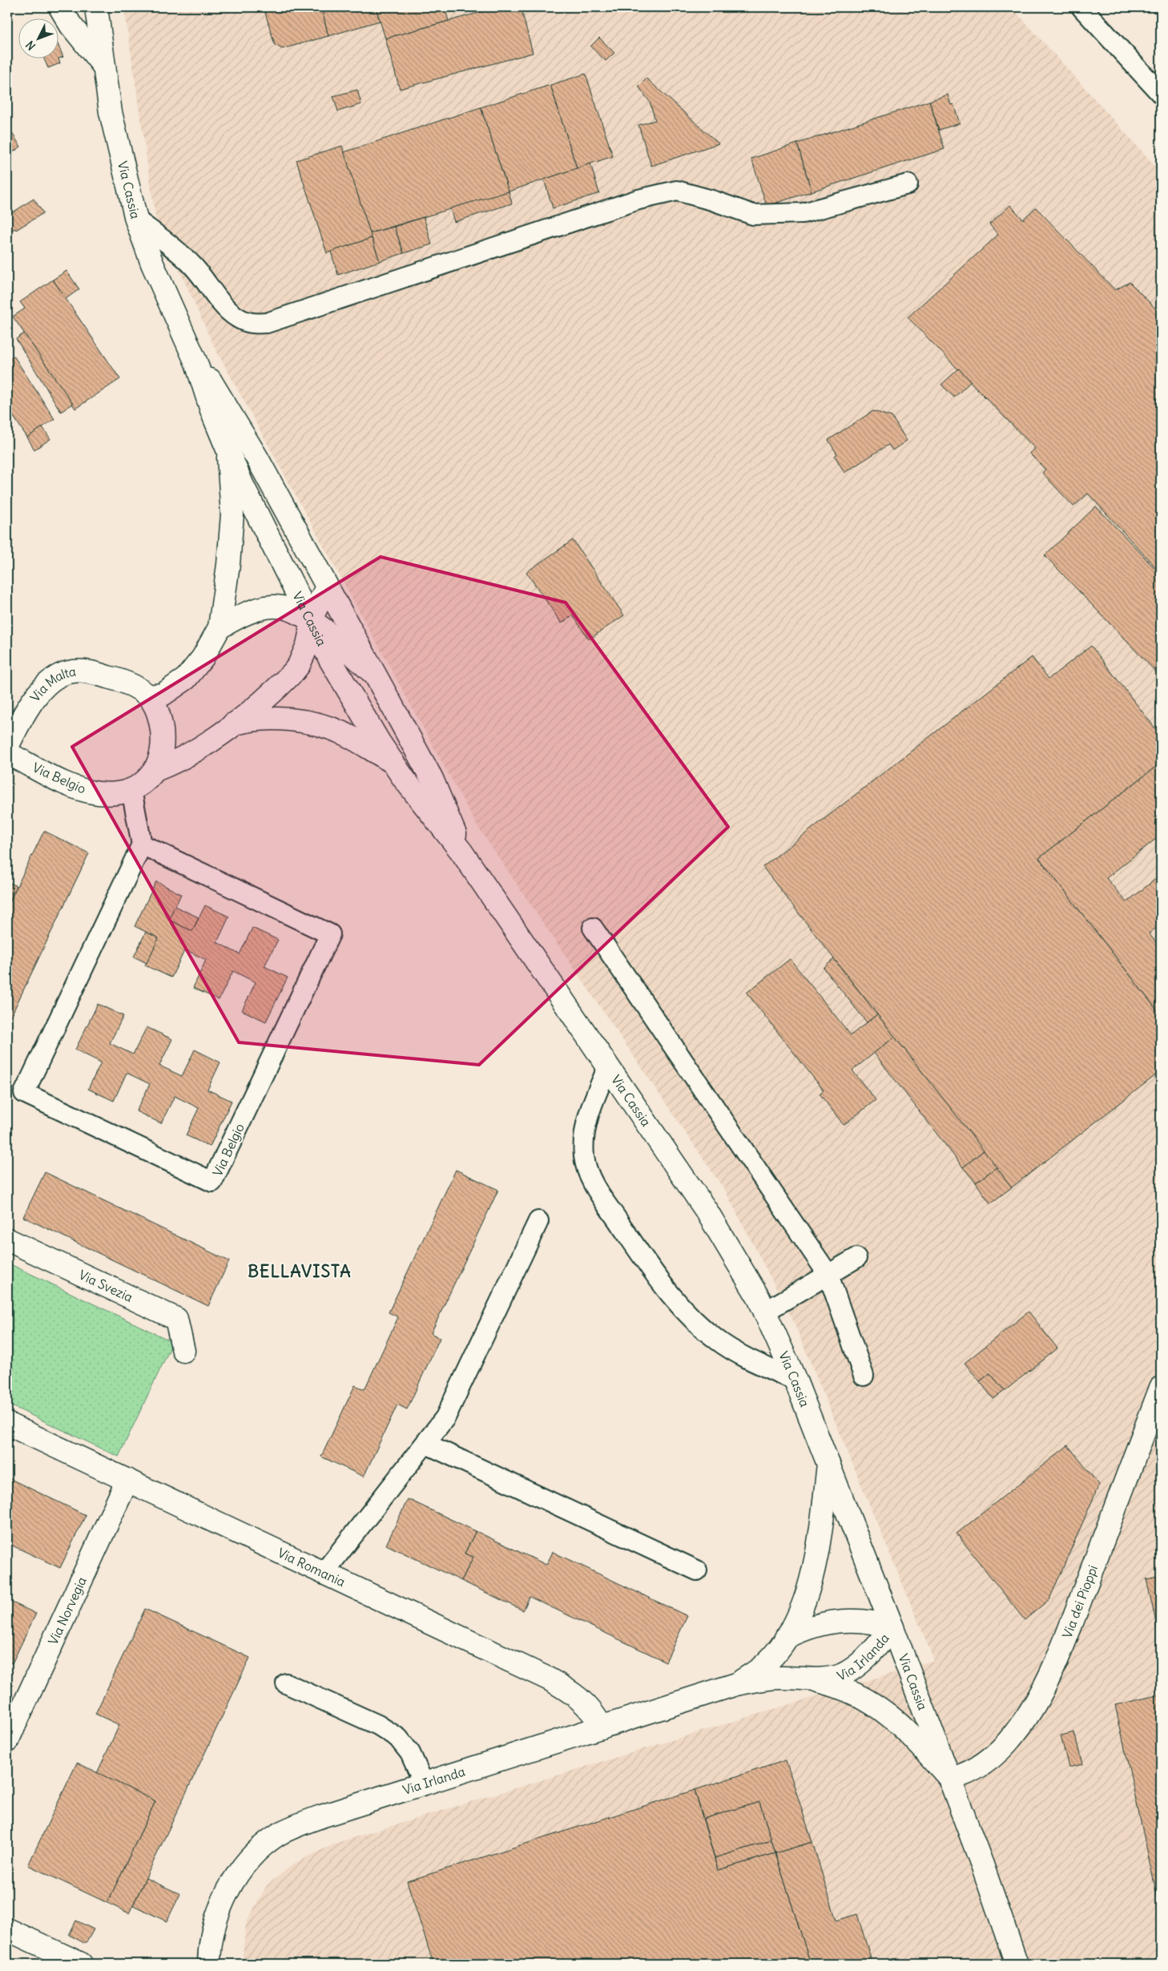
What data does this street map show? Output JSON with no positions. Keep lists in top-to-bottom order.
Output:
{
  "streets": {
    "street": [
      "Via Cassia",
      "Via Malta",
      "Via Belgio",
      "Via Svezia",
      "Via Romania",
      "Via dei Pioppi",
      "Via Norvegia",
      "Via Irlanda"
    ]
  },
  "crossings": [
    ["Via Cassia", "Via Malta"],
    ["Via Cassia", "Via dei Pioppi"],
    ["Via Cassia", "Via Irlanda"],
    ["Via Malta", "Via Belgio"],
    ["Via Romania", "Via Norvegia"],
    ["Via Romania", "Via Irlanda"],
    ["Via dei Pioppi", "Via Irlanda"]
  ],
  "districts": ["BELLAVISTA"],
  "north": "bottom left"
}
